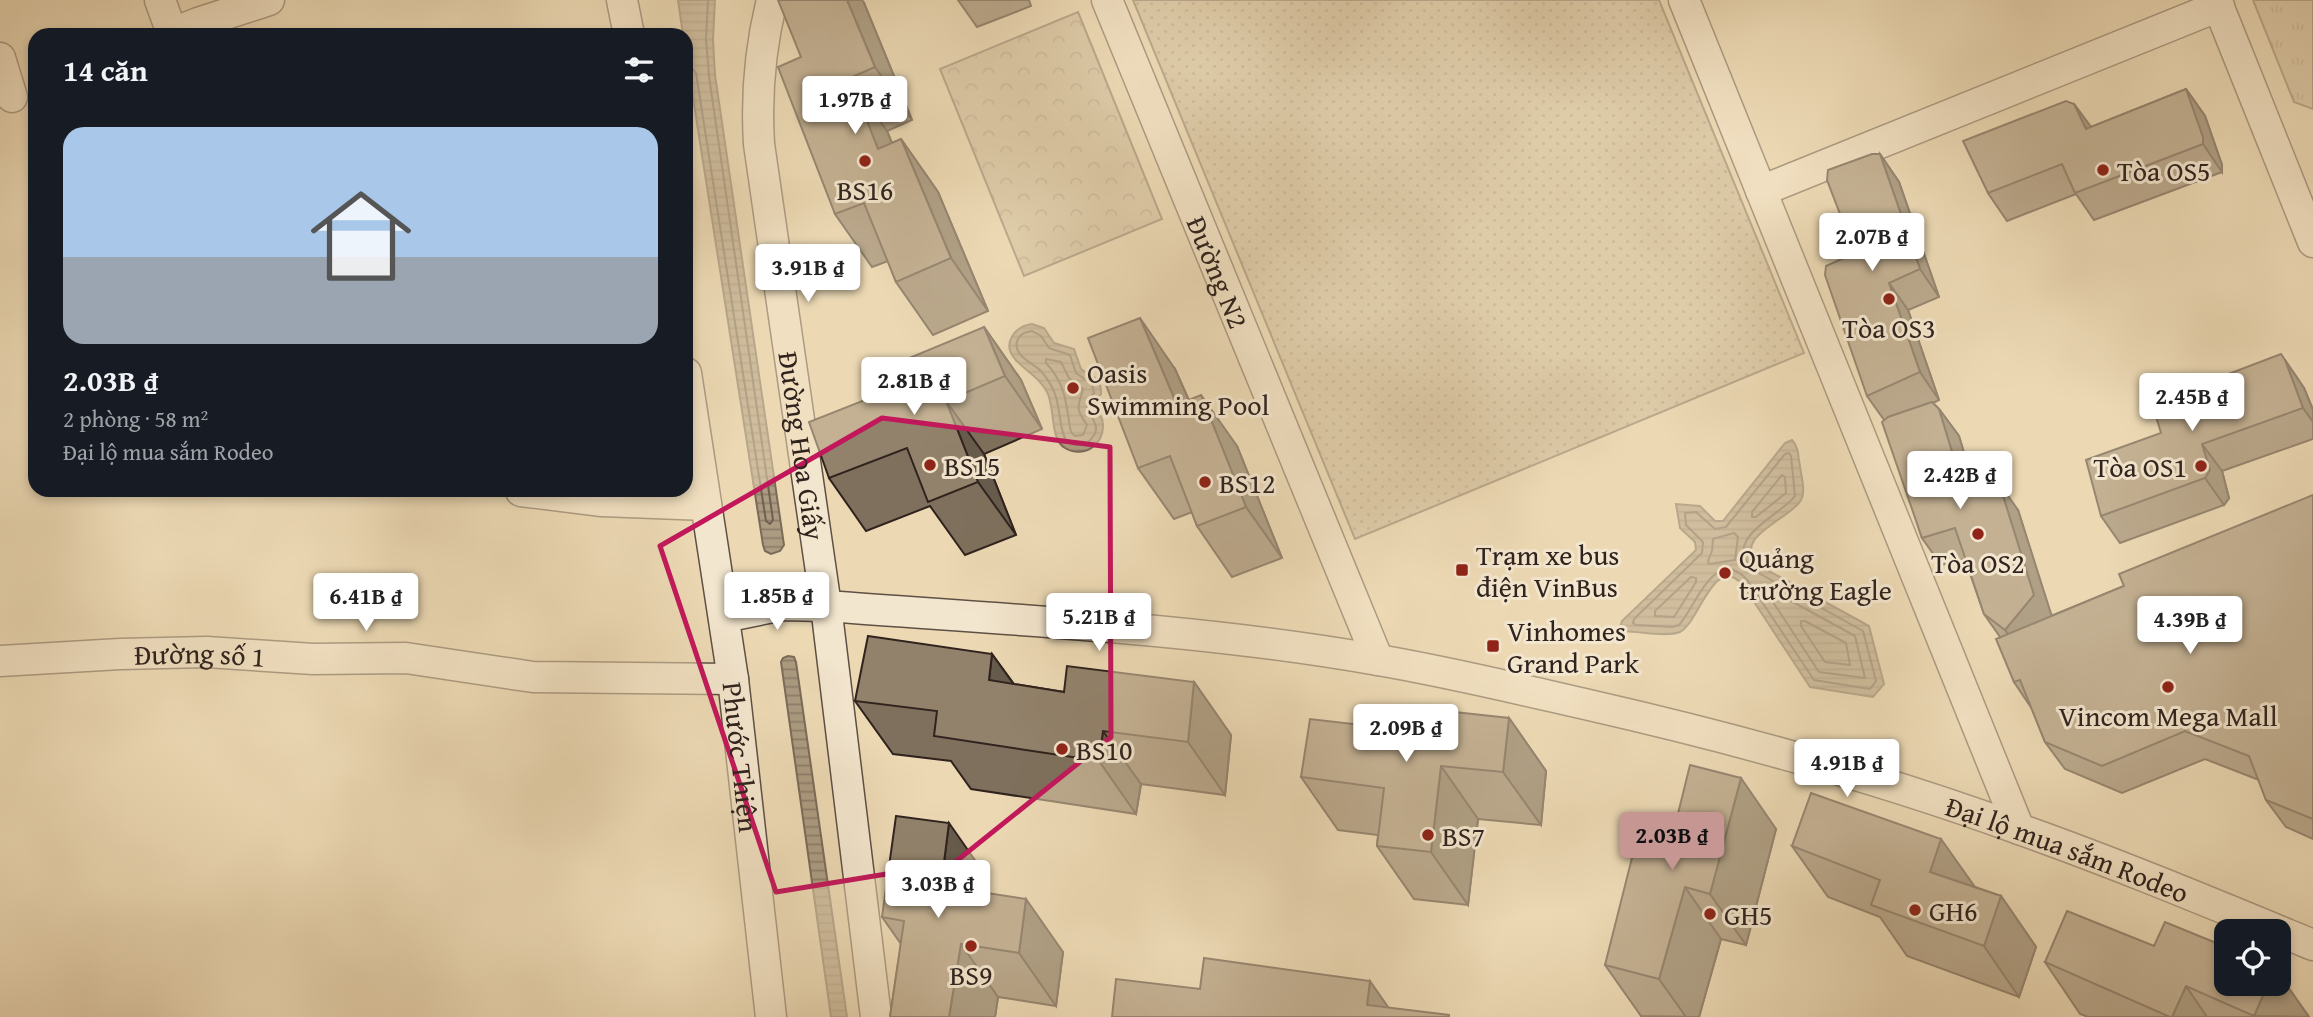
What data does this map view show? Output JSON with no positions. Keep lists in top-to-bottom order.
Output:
{
  "streets": {
    "street": [
      "Đường N2",
      "Đường Hoa Giấy",
      "Đường số 1",
      "Phước Thiện",
      "Đại lộ mua sắm Rodeo"
    ]
  },
  "crossings": [
    ["Đường N2", "Đại lộ mua sắm Rodeo"],
    ["Đường Hoa Giấy", "Đại lộ mua sắm Rodeo"],
    ["Đường số 1", "Phước Thiện"],
    ["Phước Thiện", "Đại lộ mua sắm Rodeo"]
  ],
  "places": {
    "other": [
      "BS16",
      "Tòa OS5",
      "Tòa OS3",
      "Oasis Swimming Pool",
      "BS15",
      "Tòa OS1",
      "BS12",
      "Tòa OS2",
      "Quảng trường Eagle",
      "Vincom Mega Mall",
      "BS10",
      "BS7",
      "GH6",
      "GH5",
      "BS9"
    ],
    "transit": ["Trạm xe bus điện VinBus", "Vinhomes Grand Park"]
  },
  "page": {
    "heading": "14 căn",
    "price": [
      "1.97B ₫",
      "2.07B ₫",
      "3.91B ₫",
      "2.81B ₫",
      "2.45B ₫",
      "2.42B ₫",
      "1.85B ₫",
      "6.41B ₫",
      "5.21B ₫",
      "4.39B ₫",
      "2.09B ₫",
      "4.91B ₫",
      "2.03B ₫",
      "3.03B ₫"
    ],
    "list": [
      {
        "name": "2.03B ₫",
        "note": "2 phòng · 58 m² · Đại lộ mua sắm Rodeo"
      }
    ]
  }
}
